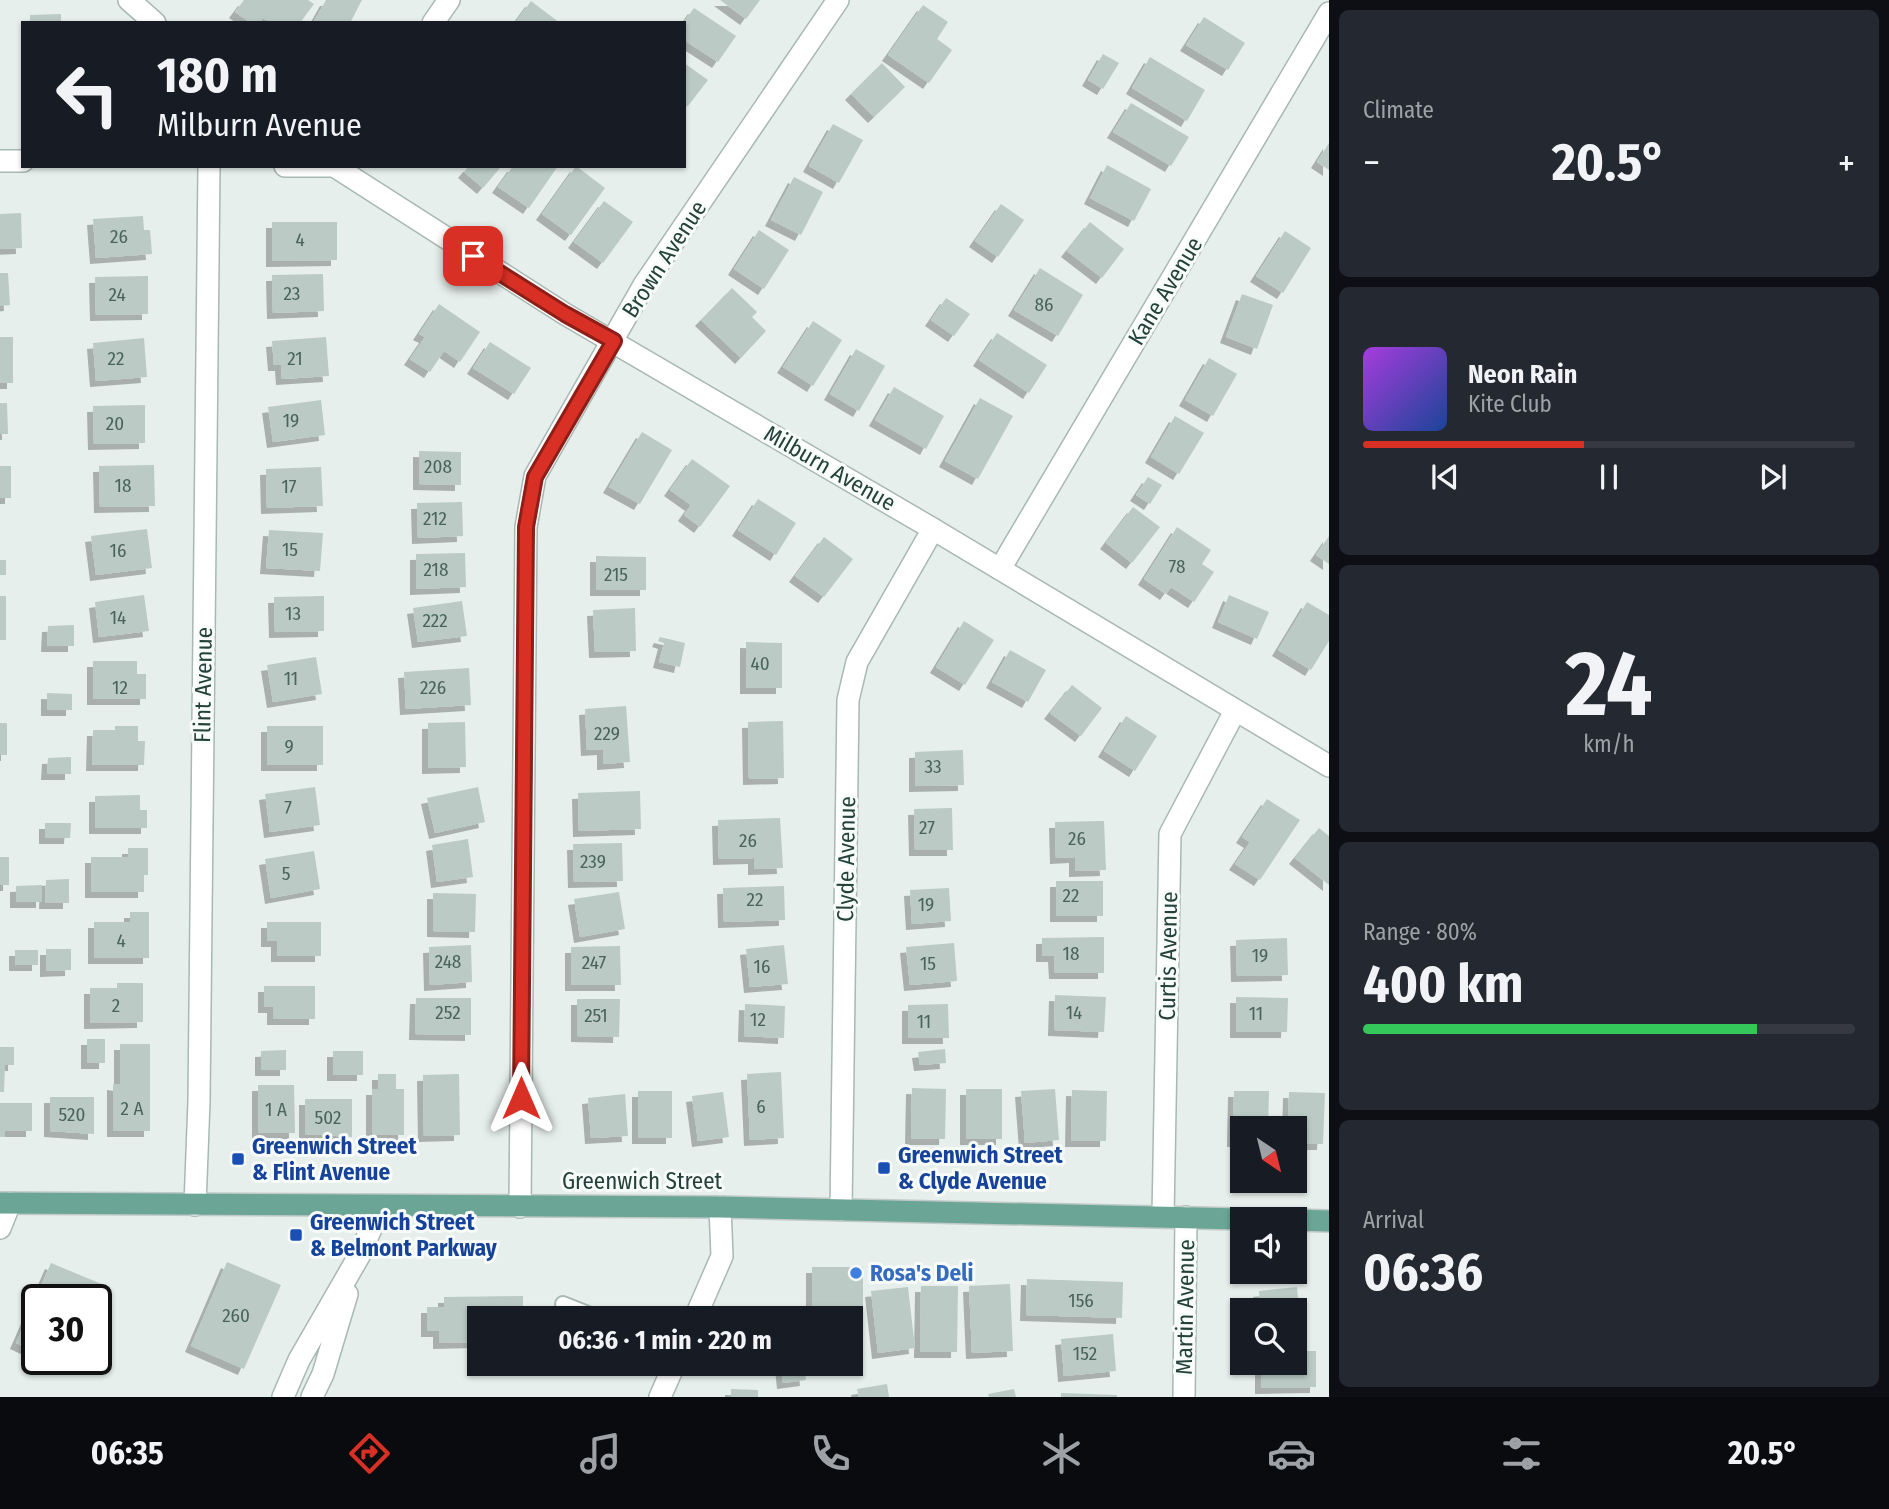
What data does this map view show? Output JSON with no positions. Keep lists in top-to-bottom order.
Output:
{
  "streets": {
    "main road": ["Greenwich Street"],
    "street": [
      "Brown Avenue",
      "Kane Avenue",
      "Milburn Avenue",
      "Flint Avenue",
      "Clyde Avenue",
      "Curtis Avenue",
      "Martin Avenue"
    ]
  },
  "crossings": [
    ["Brown Avenue", "Milburn Avenue"],
    ["Brown Avenue", "Greenwich Street"],
    ["Kane Avenue", "Milburn Avenue"],
    ["Milburn Avenue", "Clyde Avenue"],
    ["Milburn Avenue", "Curtis Avenue"],
    ["Flint Avenue", "Greenwich Street"],
    ["Clyde Avenue", "Greenwich Street"],
    ["Curtis Avenue", "Greenwich Street"],
    ["Greenwich Street", "Martin Avenue"]
  ],
  "places": {
    "transit": ["Greenwich Street & Flint Avenue", "Greenwich Street & Clyde Avenue", "Greenwich Street & Belmont Parkway"],
    "other": ["Rosa's Deli"]
  },
  "house_numbers": [
    "26",
    "4",
    "23",
    "24",
    "86",
    "22",
    "21",
    "19",
    "20",
    "208",
    "18",
    "17",
    "212",
    "15",
    "16",
    "78",
    "218",
    "215",
    "13",
    "14",
    "222",
    "40",
    "11",
    "12",
    "226",
    "229",
    "9",
    "33",
    "7",
    "27",
    "26",
    "26",
    "239",
    "5",
    "22",
    "22",
    "19",
    "4",
    "18",
    "19",
    "248",
    "247",
    "15",
    "16",
    "2",
    "252",
    "14",
    "11",
    "251",
    "12",
    "11",
    "6",
    "2 A",
    "1 A",
    "520",
    "502",
    "156",
    "260",
    "152"
  ],
  "north": "bottom right",
  "page": {
    "tile": [
      "Climate",
      ["24", "km/h"],
      ["Range · 80%", "400 km"],
      ["Arrival", "06:36"]
    ],
    "turn": ["180 m", "Milburn Avenue"],
    "heat": ["−", "20.5°", "+"],
    "song": ["Neon Rain", "Kite Club"],
    "limit": "30",
    "trip": "06:36 · 1 min · 220 m",
    "tabs": ["06:35", "20.5°"]
  }
}
